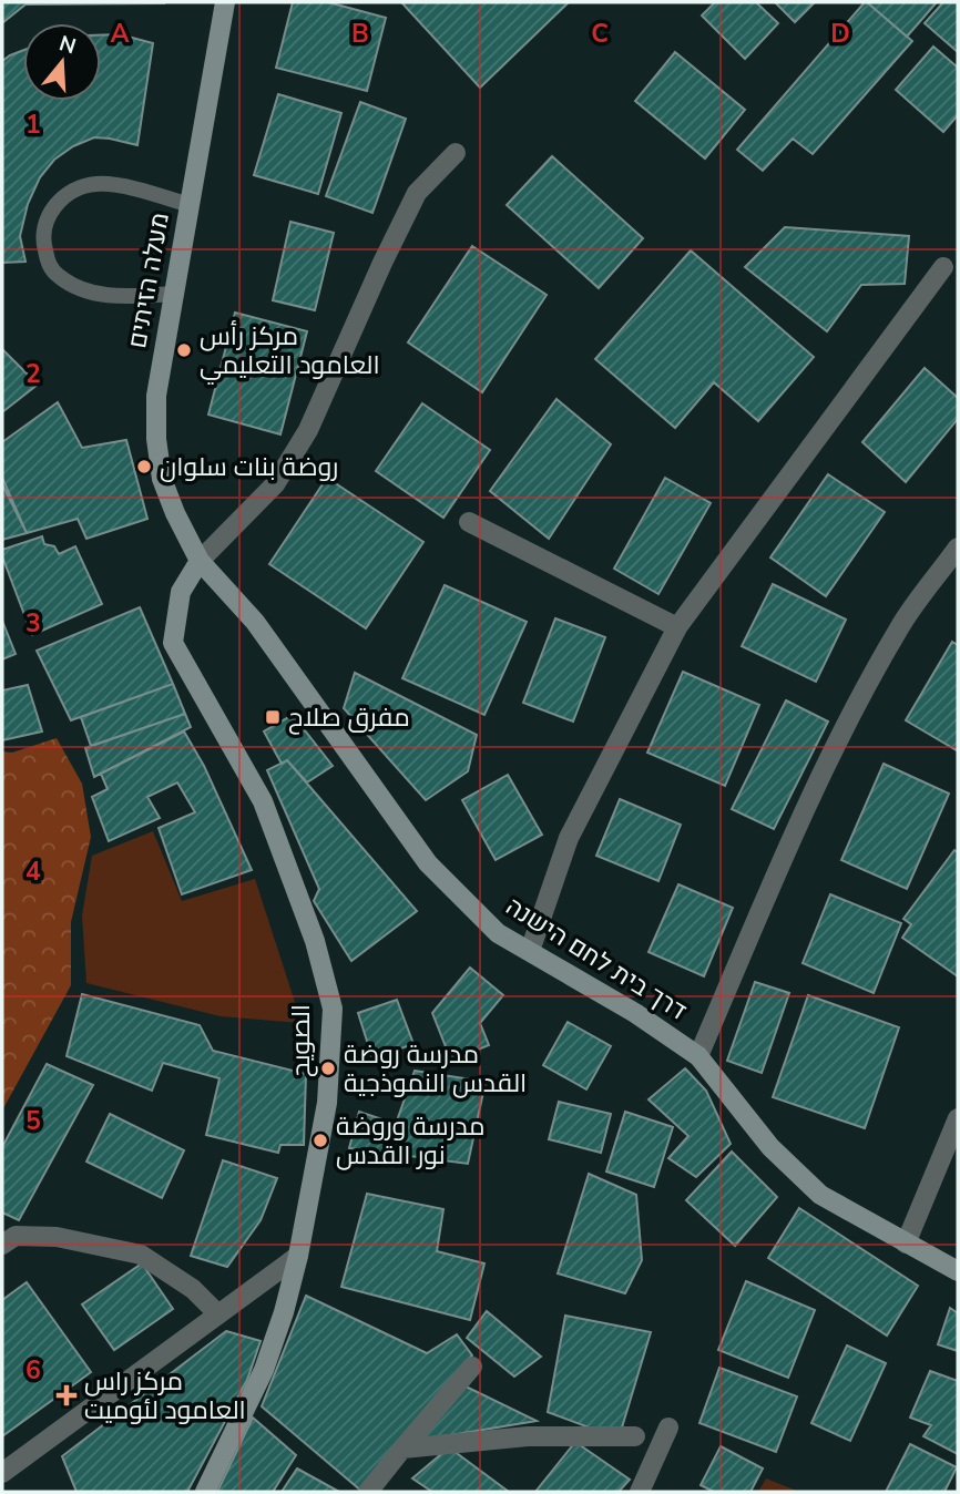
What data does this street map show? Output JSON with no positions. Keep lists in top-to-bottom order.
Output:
{
  "streets": {
    "street": ["מעלה הזיתים", "דרך בית לחם הישנה", "الصويح"]
  },
  "crossings": [
    ["מעלה הזיתים", "דרך בית לחם הישנה"],
    ["מעלה הזיתים", "الصويح"],
    ["דרך בית לחם הישנה", "الصويح"]
  ],
  "places": {
    "other": [
      "مركز رأس العامود التعليمي",
      "روضة بنات سلوان",
      "مدرسة روضة القدس النموذجية",
      "مدرسة وروضة نور القدس"
    ],
    "transit": ["مفرق صلاح"],
    "health": ["مركز راس العامود لئوميت"]
  },
  "north": "top",
  "grid": {
    "columns": [
      "A",
      "B",
      "C",
      "D"
    ],
    "rows": [
      "1",
      "2",
      "3",
      "4",
      "5",
      "6"
    ]
  }
}
